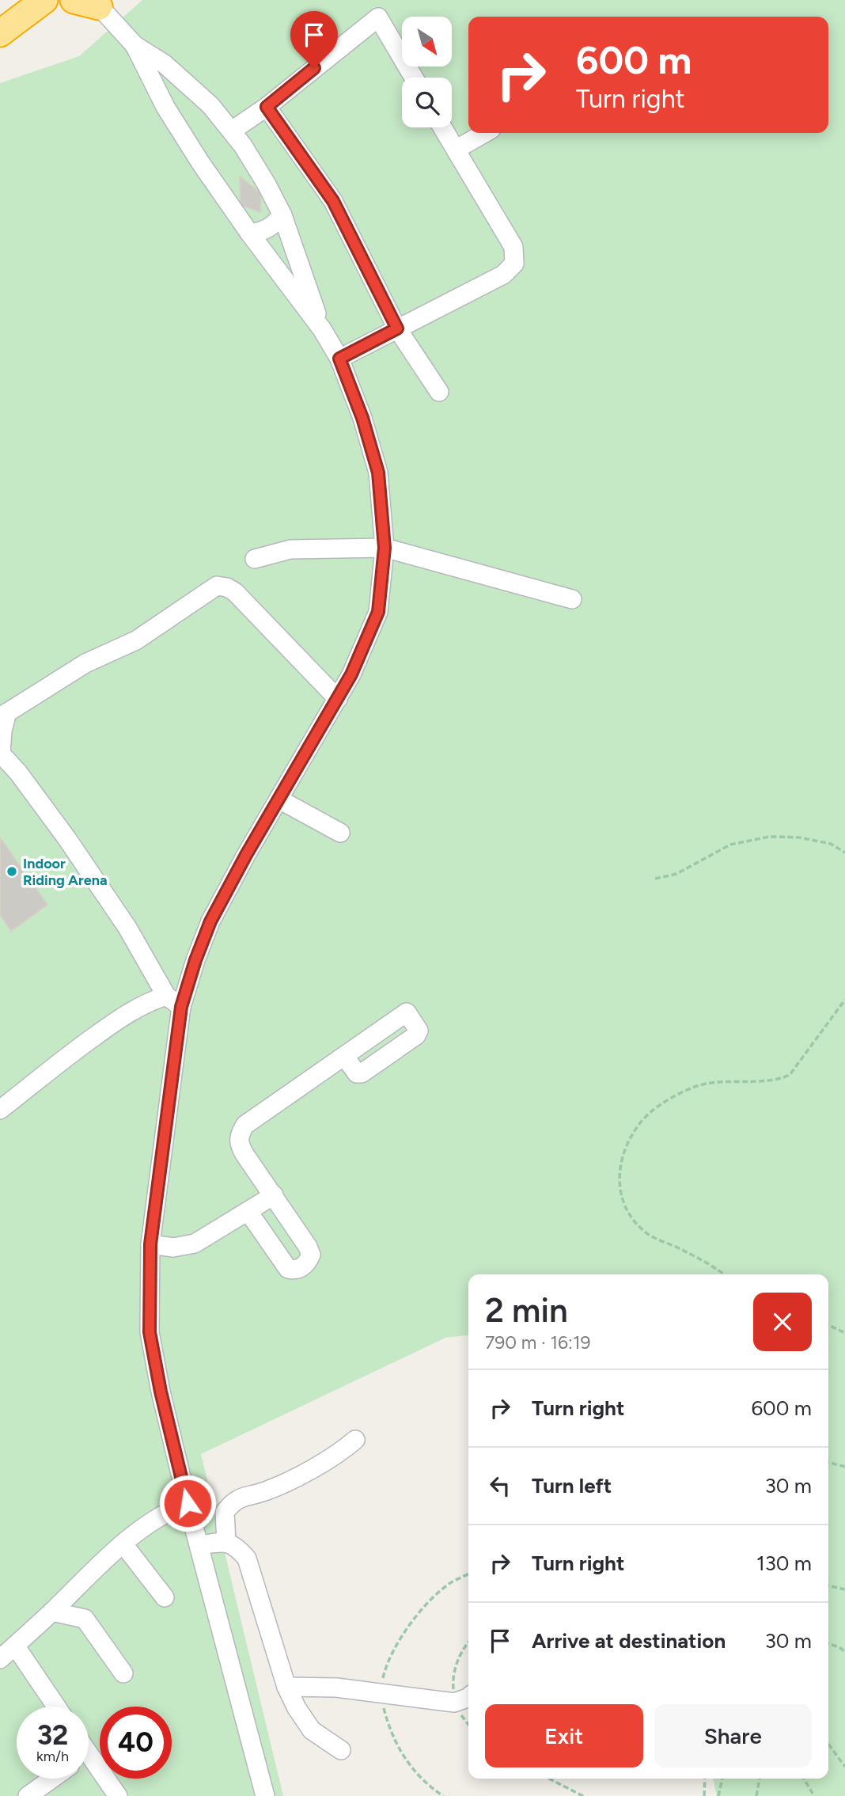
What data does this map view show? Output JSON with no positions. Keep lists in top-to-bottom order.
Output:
{
  "places": ["Indoor Riding Arena"],
  "north": "bottom right",
  "page": {
    "turn": ["600 m", "Turn right"],
    "heading": ["2 min", "790 m · 16:19"],
    "list": [
      {
        "name": "Turn right",
        "value": "600 m"
      },
      {
        "name": "Turn left",
        "value": "30 m"
      },
      {
        "name": "Turn right",
        "value": "130 m"
      },
      {
        "name": "Arrive at destination",
        "value": "30 m"
      }
    ],
    "buttons": ["Exit", "Share"],
    "speed": "32 km/h",
    "limit": "40"
  }
}
